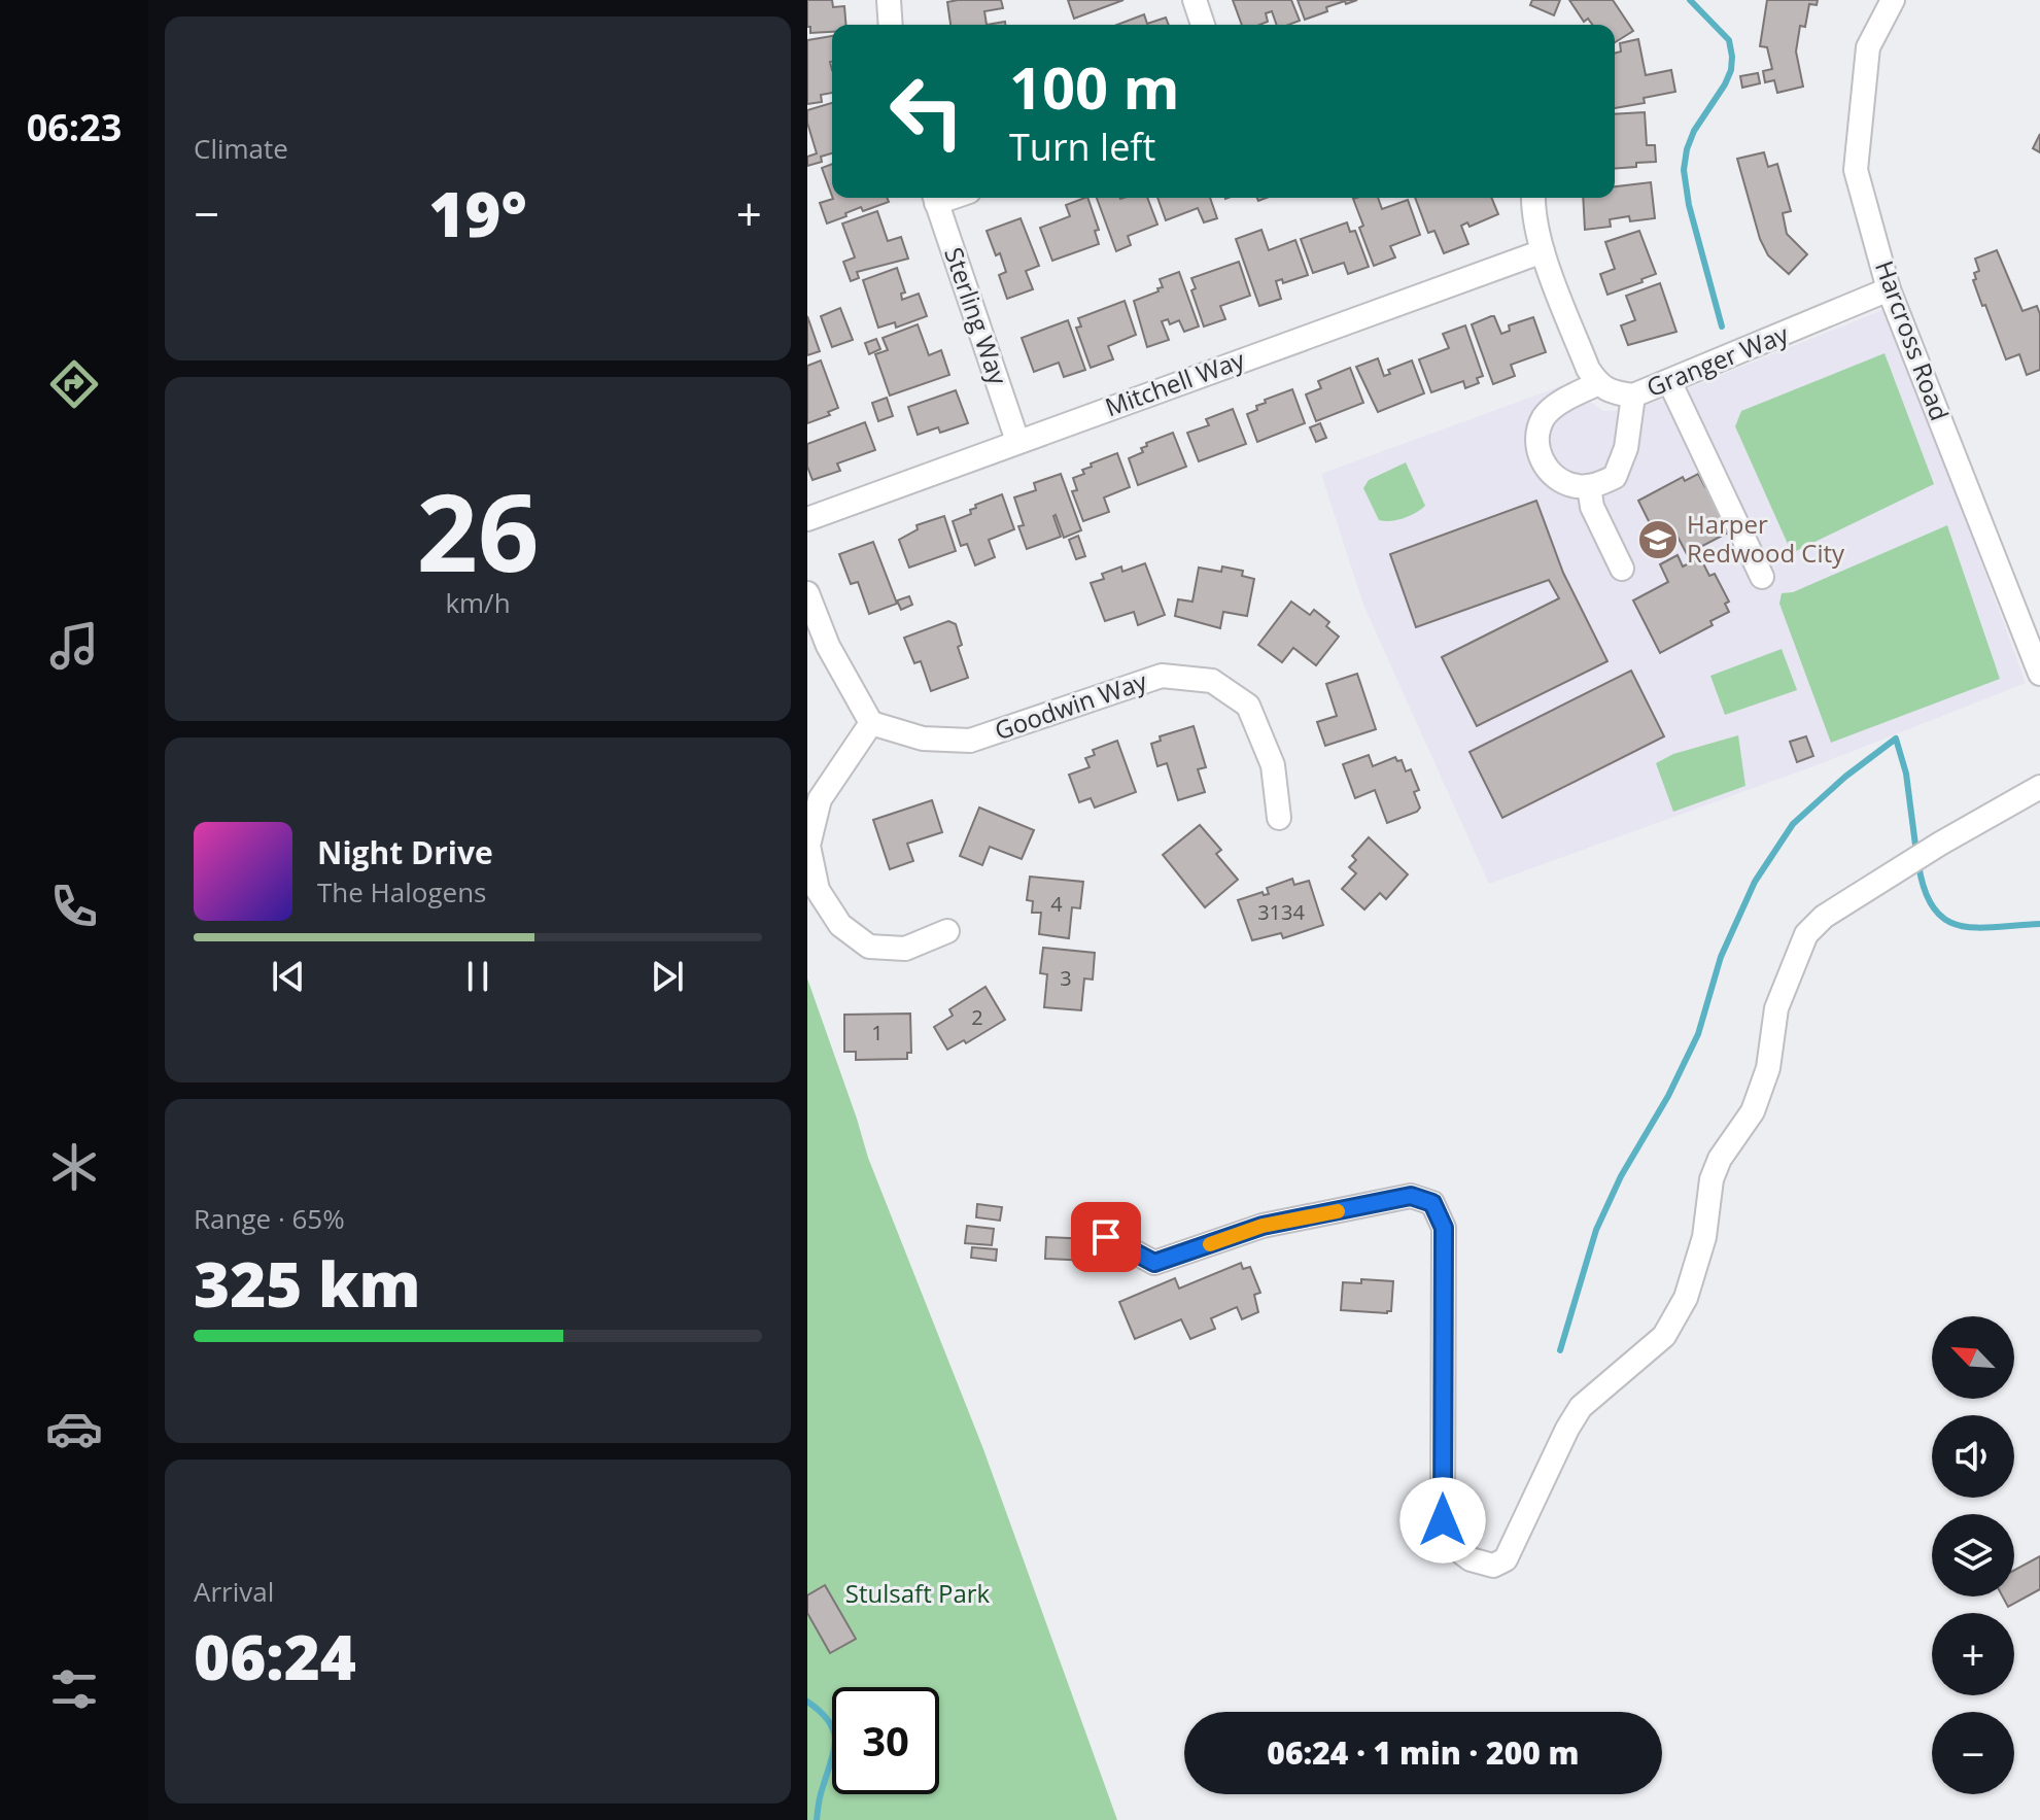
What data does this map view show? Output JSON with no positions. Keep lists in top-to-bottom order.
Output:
{
  "streets": {
    "street": [
      "Sterling Way",
      "Harcross Road",
      "Granger Way",
      "Mitchell Way",
      "Goodwin Way"
    ]
  },
  "crossings": [
    ["Sterling Way", "Mitchell Way"],
    ["Harcross Road", "Granger Way"]
  ],
  "parks": ["Stulsaft Park"],
  "places": {
    "school or university": ["Harper Redwood City"]
  },
  "house_numbers": [
    "4",
    "3134",
    "3",
    "2",
    "1"
  ],
  "north": "top left",
  "page": {
    "tabs": "06:23",
    "tile": [
      "Climate",
      ["26", "km/h"],
      ["Range · 65%", "325 km"],
      ["Arrival", "06:24"]
    ],
    "turn": ["100 m", "Turn left"],
    "heat": ["−", "19°", "+"],
    "song": ["Night Drive", "The Halogens"],
    "map_buttons": ["+", "−"],
    "limit": "30",
    "trip": "06:24 · 1 min · 200 m"
  }
}
